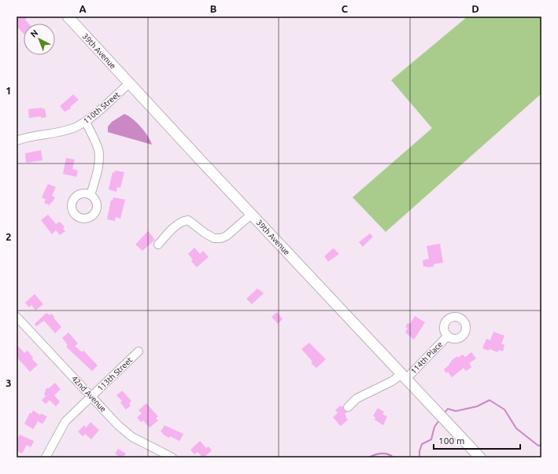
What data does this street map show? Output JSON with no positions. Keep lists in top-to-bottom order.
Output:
{
  "streets": {
    "main road": ["39th Avenue"],
    "street": [
      "110th Street",
      "114th Place",
      "113th Street",
      "42nd Avenue"
    ]
  },
  "crossings": [
    ["39th Avenue", "110th Street"],
    ["39th Avenue", "114th Place"],
    ["113th Street", "42nd Avenue"]
  ],
  "scale_bar": "100 m",
  "north": "top left",
  "grid": {
    "columns": [
      "A",
      "B",
      "C",
      "D"
    ],
    "rows": ["1", "2", "3"]
  }
}
